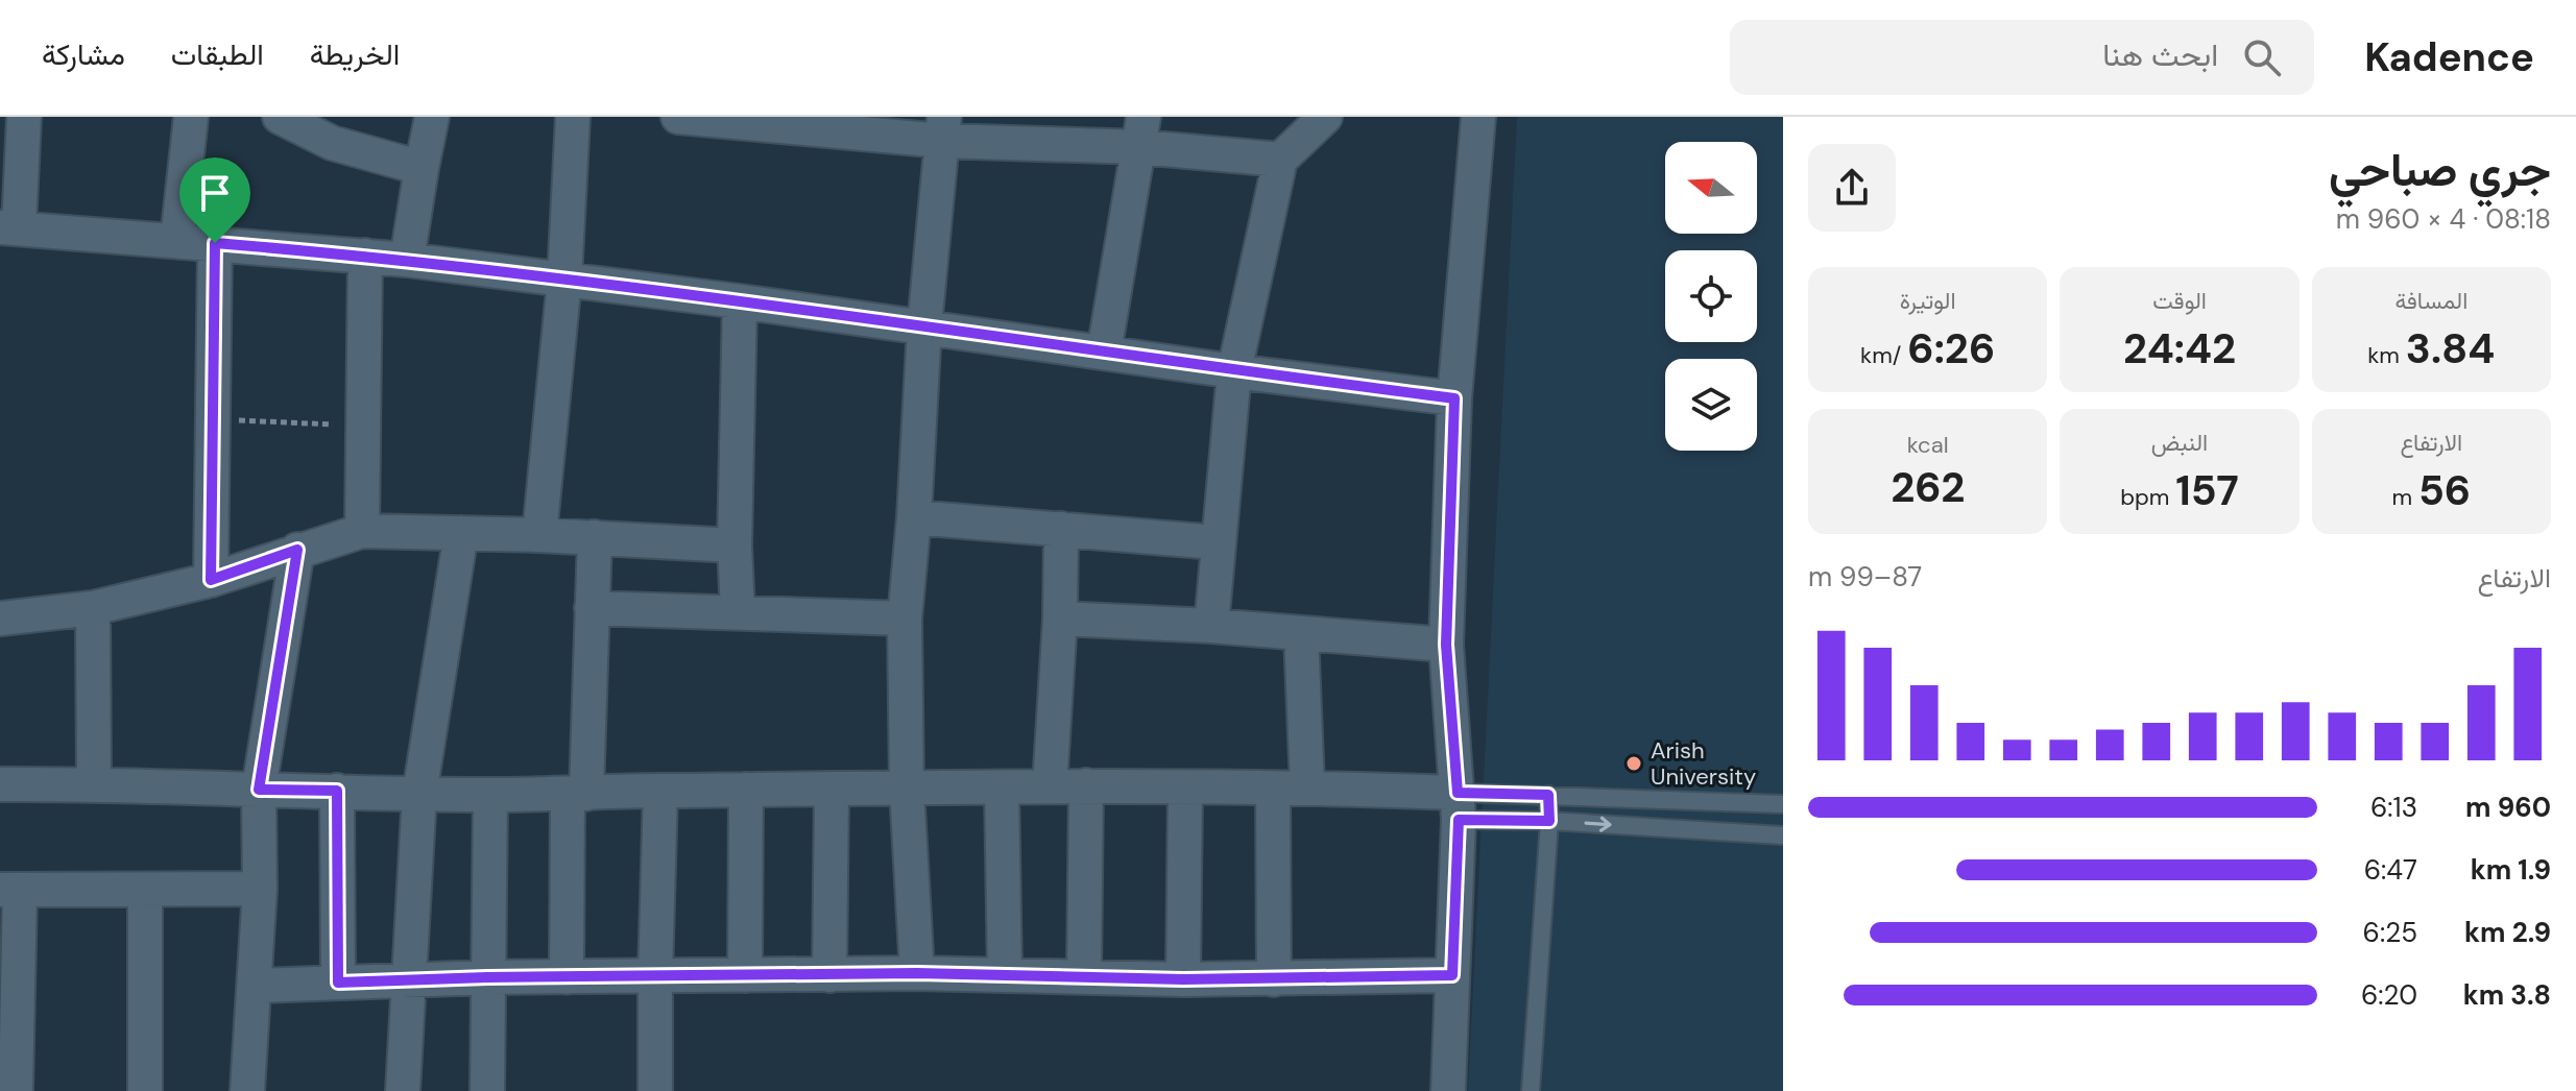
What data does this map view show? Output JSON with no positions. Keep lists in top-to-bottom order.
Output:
{
  "places": ["Arish University"],
  "north": "left",
  "page": {
    "header": "Kadence",
    "search": "ابحث هنا",
    "nav": ["الخريطة", "الطبقات", "مشاركة"],
    "heading": ["جري صباحي", "08:18 · 4 × 960 m"],
    "stats": [
      ["المسافة", "3.84 km"],
      ["الوقت", "24:42"],
      ["الوتيرة", "6:26 /km"],
      ["الارتفاع", "56 m"],
      ["النبض", "157 bpm"],
      ["kcal", "262"]
    ],
    "chart": ["الارتفاع", "87–99 m"],
    "list": [
      {
        "name": "960 m",
        "note": "6:13"
      },
      {
        "name": "1.9 km",
        "note": "6:47"
      },
      {
        "name": "2.9 km",
        "note": "6:25"
      },
      {
        "name": "3.8 km",
        "note": "6:20"
      }
    ]
  }
}
